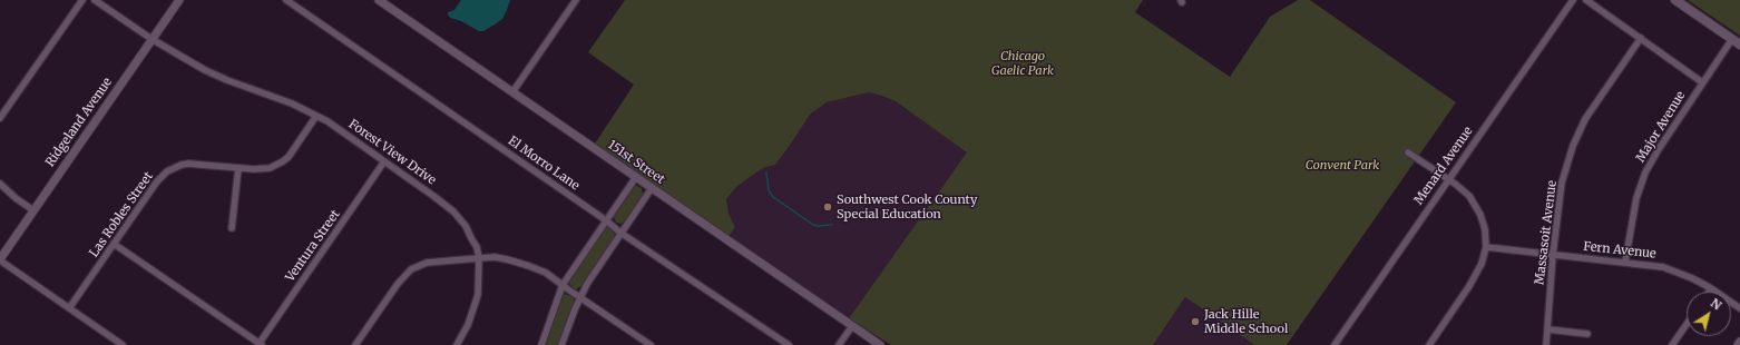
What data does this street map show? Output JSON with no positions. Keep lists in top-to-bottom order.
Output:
{
  "streets": {
    "street": [
      "Ridgeland Avenue",
      "Major Avenue",
      "Forest View Drive",
      "151st Street",
      "El Morro Lane",
      "Menard Avenue",
      "Las Robles Street",
      "Massasoit Avenue",
      "Ventura Street",
      "Fern Avenue"
    ]
  },
  "crossings": [
    ["Ridgeland Avenue", "Forest View Drive"],
    ["Major Avenue", "Fern Avenue"],
    ["Forest View Drive", "Las Robles Street"],
    ["Forest View Drive", "Ventura Street"],
    ["Massasoit Avenue", "Fern Avenue"]
  ],
  "parks": ["Chicago Gaelic Park", "Convent Park"],
  "places": ["Southwest Cook County Special Education", "Jack Hille Middle School"],
  "north": "top right"
}
